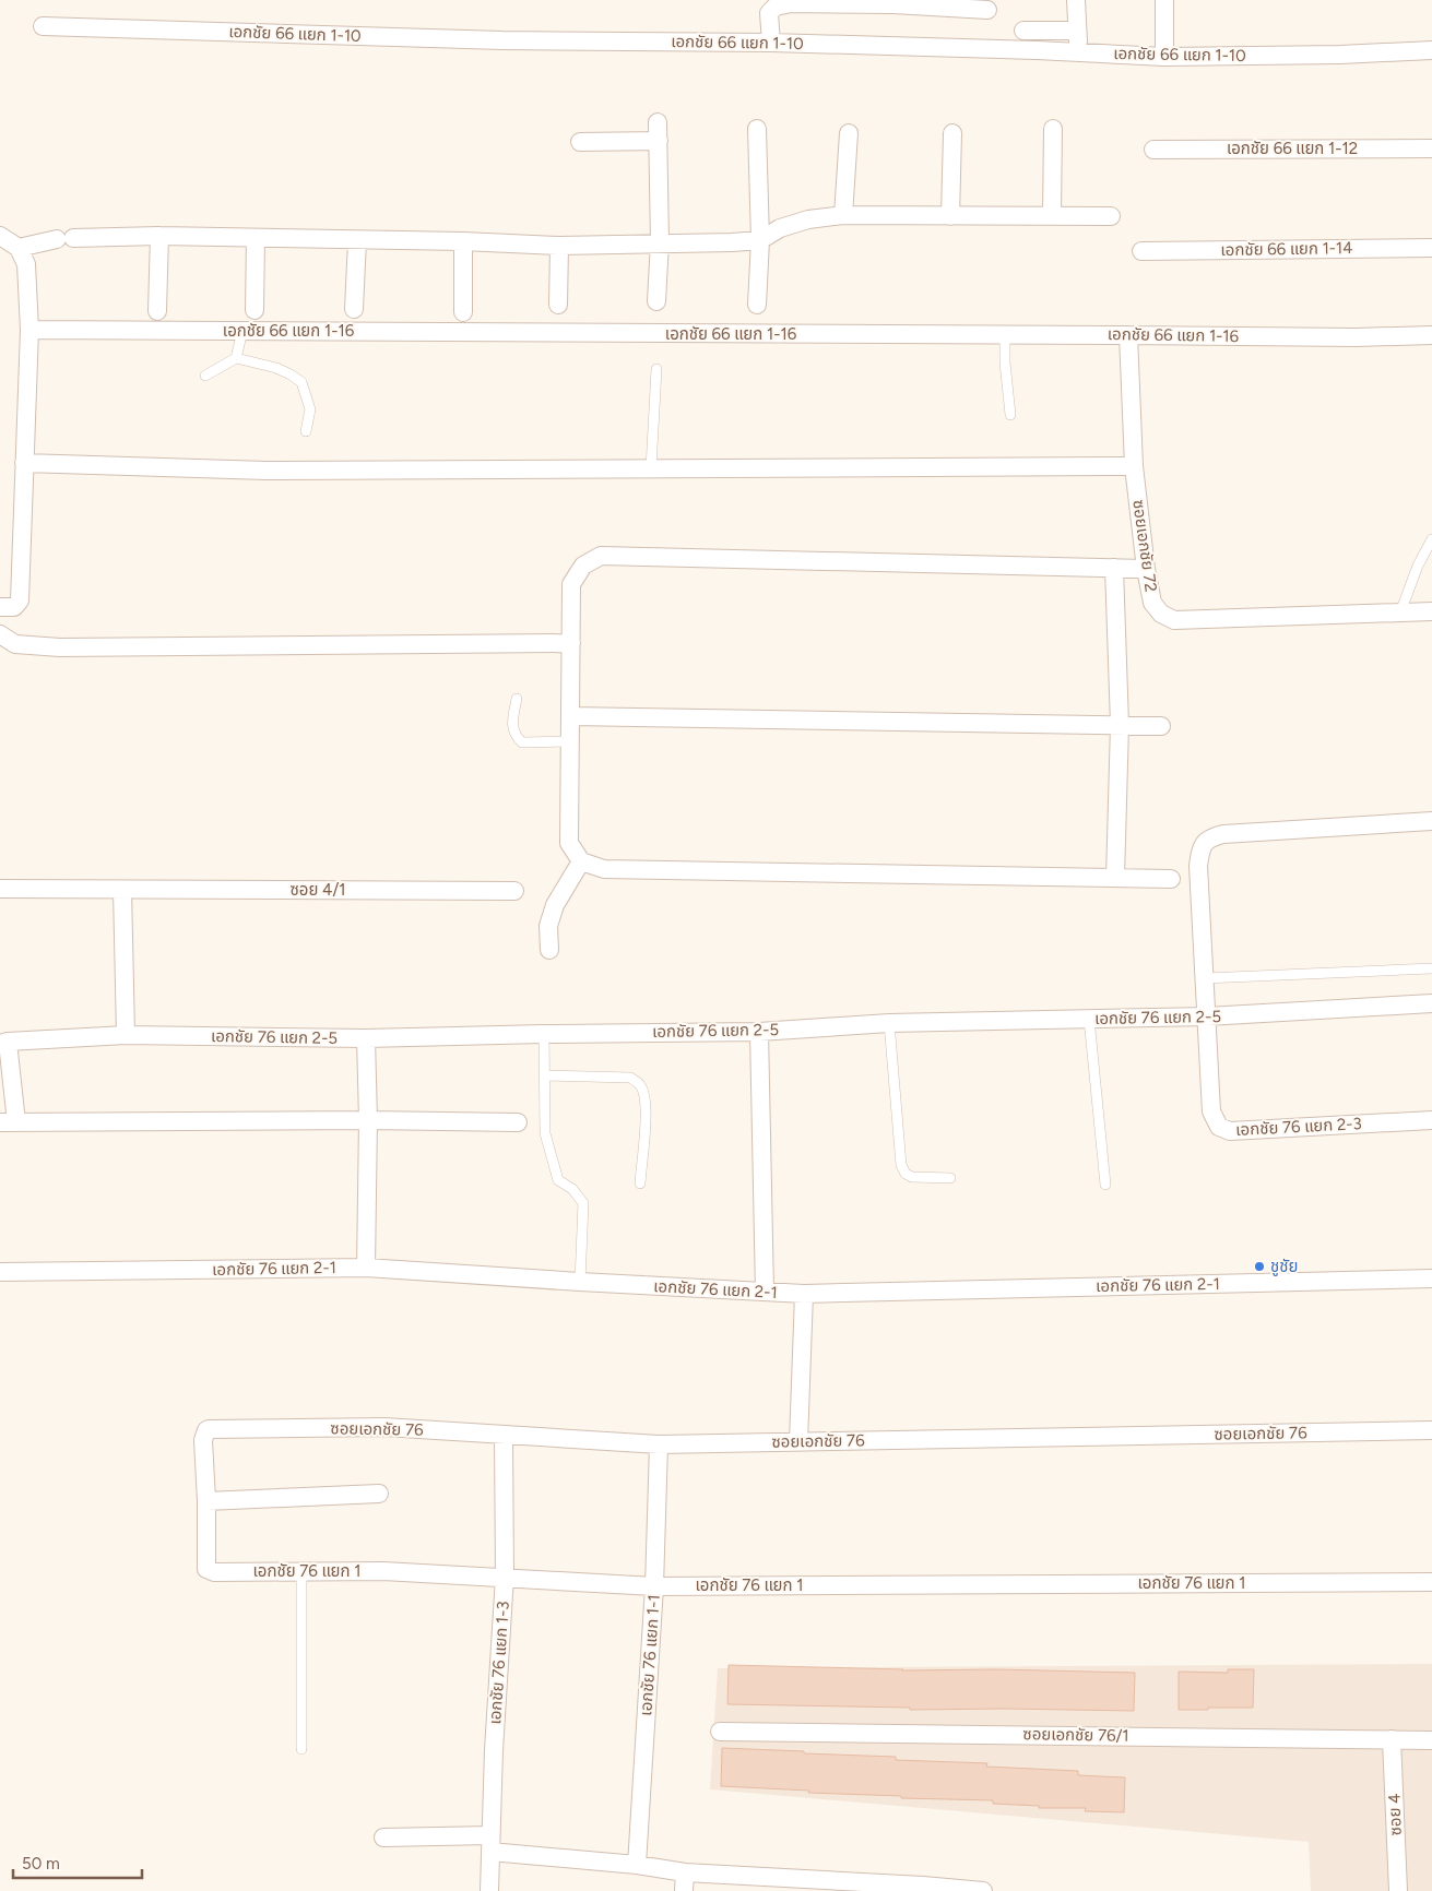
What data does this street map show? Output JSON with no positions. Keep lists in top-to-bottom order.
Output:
{
  "streets": {
    "street": [
      "เอกชัย 66 แยก 1-10",
      "เอกชัย 66 แยก 1-12",
      "เอกชัย 66 แยก 1-14",
      "เอกชัย 66 แยก 1-16",
      "ซอยเอกชัย 72",
      "ซอย 4/1",
      "เอกชัย 76 แยก 2-5",
      "เอกชัย 76 แยก 2-3",
      "เอกชัย 76 แยก 2-1",
      "ซอยเอกชัย 76",
      "เอกชัย 76 แยก 1",
      "เอกชัย 76 แยก 1-1",
      "เอกชัย 76 แยก 1-3",
      "ซอยเอกชัย 76/1",
      "ซอย 4"
    ]
  },
  "crossings": [
    ["เอกชัย 66 แยก 1-16", "ซอยเอกชัย 72"],
    ["เอกชัย 76 แยก 2-5", "เอกชัย 76 แยก 2-3"],
    ["ซอยเอกชัย 76", "เอกชัย 76 แยก 1"],
    ["ซอยเอกชัย 76", "เอกชัย 76 แยก 1-1"],
    ["ซอยเอกชัย 76", "เอกชัย 76 แยก 1-3"],
    ["เอกชัย 76 แยก 1", "เอกชัย 76 แยก 1-1"],
    ["เอกชัย 76 แยก 1", "เอกชัย 76 แยก 1-3"],
    ["ซอยเอกชัย 76/1", "ซอย 4"]
  ],
  "places": ["ชูชัย"],
  "scale_bar": "50 m"
}
